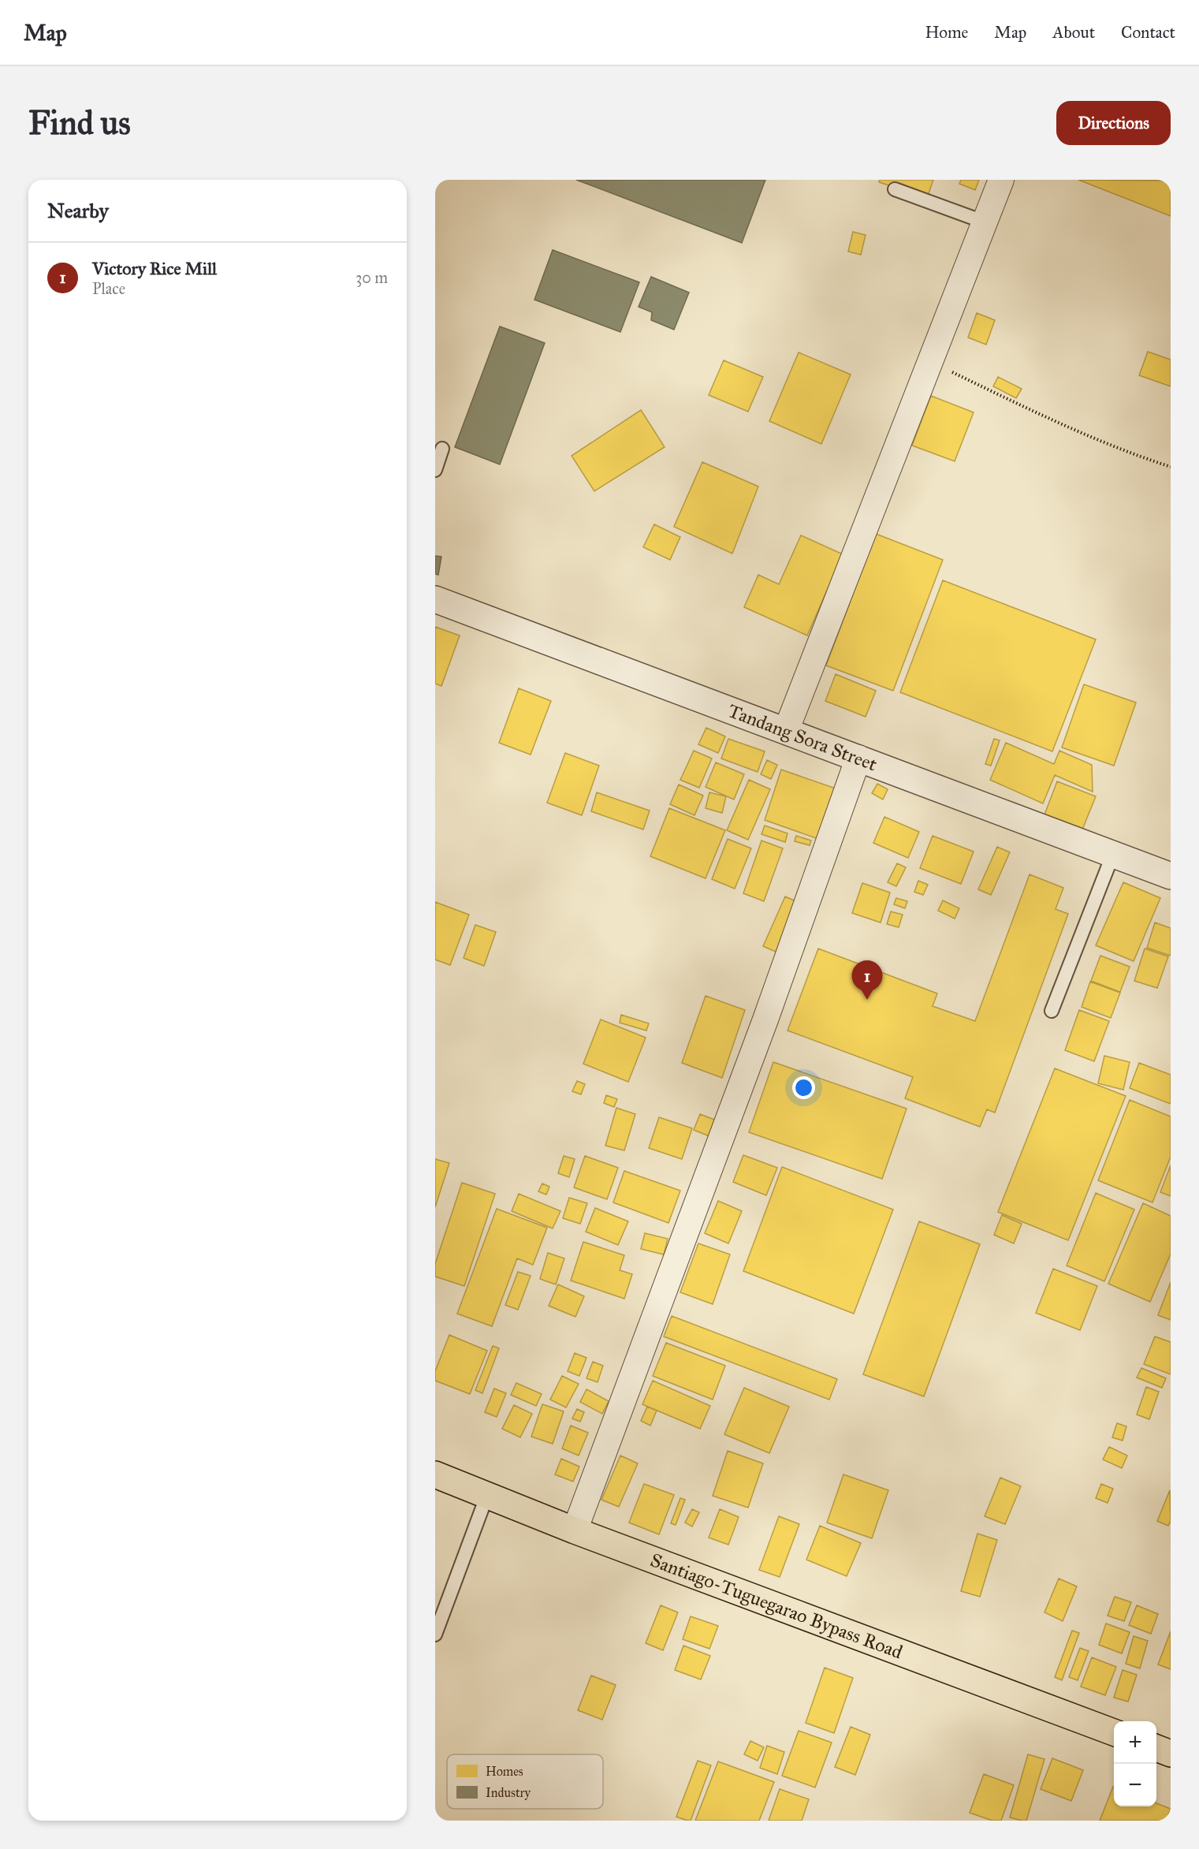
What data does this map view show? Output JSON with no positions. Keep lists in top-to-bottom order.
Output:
{
  "streets": {
    "highway": ["Santiago-Tuguegarao Bypass Road"],
    "street": ["Tandang Sora Street"]
  },
  "legend": ["Homes", "Industry"],
  "page": {
    "header": "Map",
    "nav": [
      "Home",
      "Map",
      "About",
      "Contact"
    ],
    "buttons": "Directions",
    "title": "Find us",
    "heading": "Nearby",
    "list": [
      {
        "mark": "1",
        "name": "Victory Rice Mill",
        "note": "Place",
        "value": "30 m"
      }
    ],
    "pins": "1",
    "map_buttons": ["+", "−"]
  }
}
